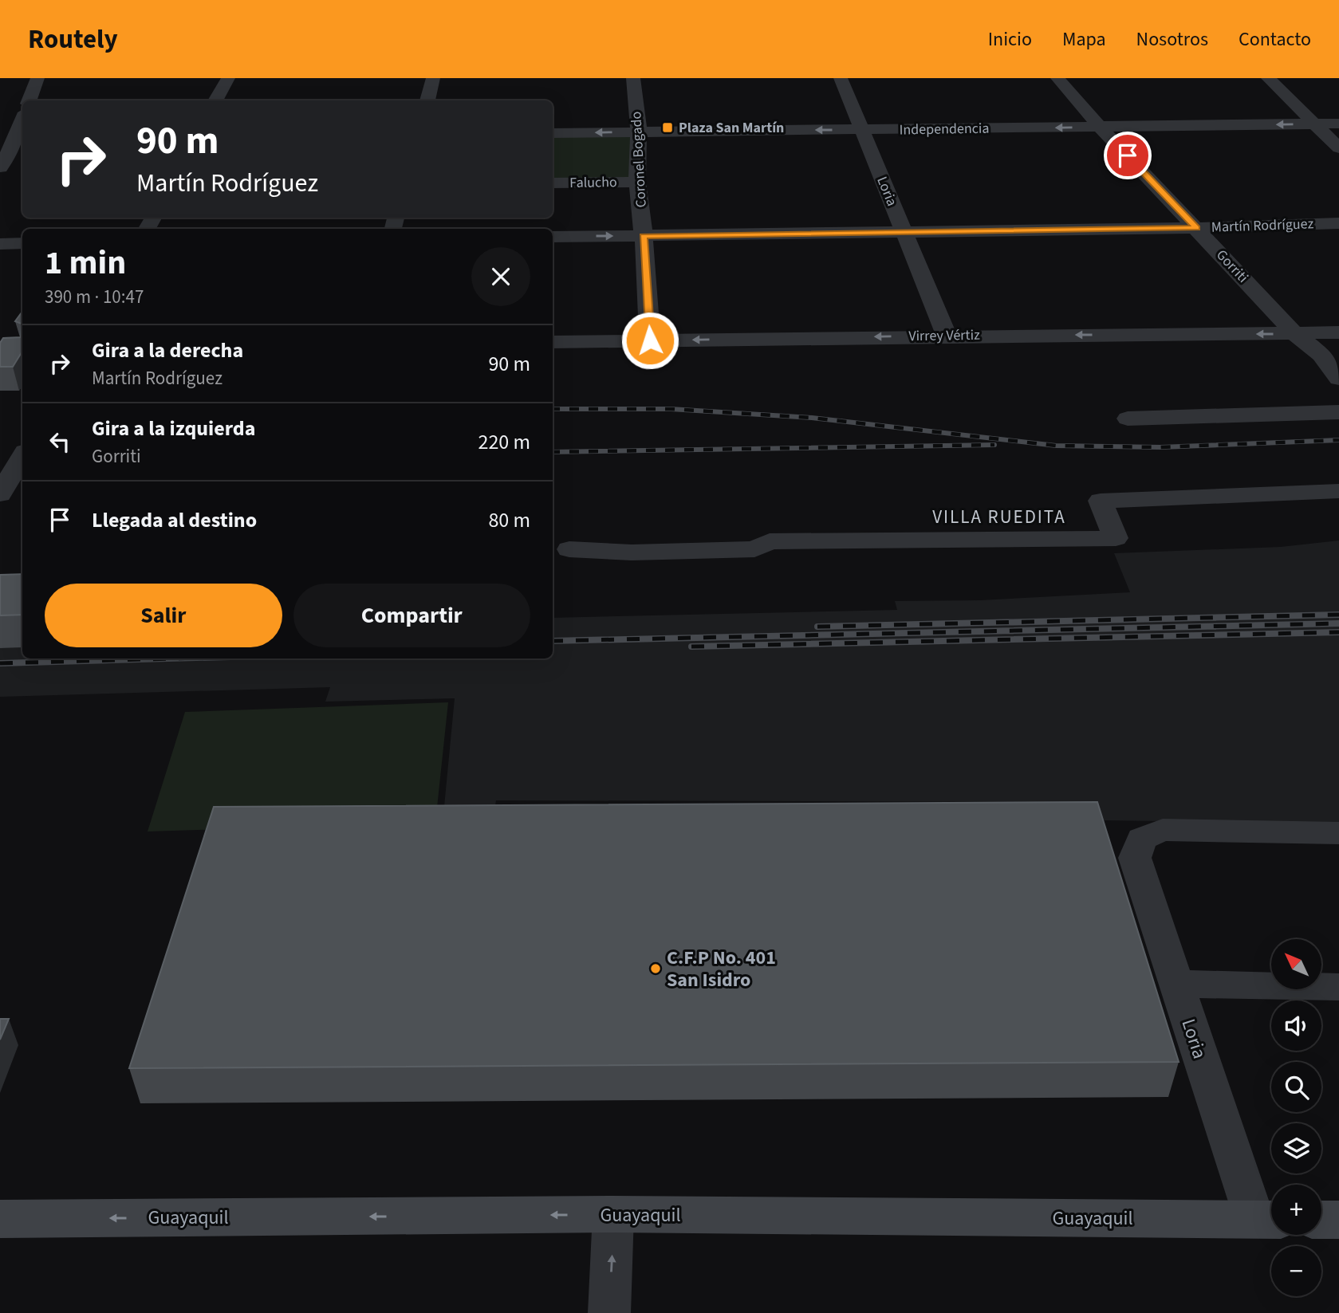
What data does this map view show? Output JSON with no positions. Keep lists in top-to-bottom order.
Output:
{
  "streets": {
    "street": [
      "Independencia",
      "Coronel Bogado",
      "Falucho",
      "Loria",
      "Martín Rodríguez",
      "Gorriti",
      "Virrey Vértiz",
      "Guayaquil"
    ]
  },
  "crossings": [
    ["Independencia", "Coronel Bogado"],
    ["Independencia", "Loria"],
    ["Independencia", "Gorriti"],
    ["Coronel Bogado", "Falucho"],
    ["Coronel Bogado", "Martín Rodríguez"],
    ["Coronel Bogado", "Virrey Vértiz"],
    ["Loria", "Martín Rodríguez"],
    ["Loria", "Virrey Vértiz"],
    ["Loria", "Guayaquil"],
    ["Martín Rodríguez", "Gorriti"],
    ["Gorriti", "Virrey Vértiz"]
  ],
  "one_way": ["Independencia", "Guayaquil"],
  "districts": ["VILLA RUEDITA"],
  "places": {
    "transit": ["Plaza San Martín"],
    "other": ["C.F.P No. 401 San Isidro"]
  },
  "north": "top left",
  "page": {
    "header": "Routely",
    "nav": [
      "Inicio",
      "Mapa",
      "Nosotros",
      "Contacto"
    ],
    "turn": ["90 m", "Martín Rodríguez"],
    "heading": ["1 min", "390 m · 10:47"],
    "list": [
      {
        "name": "Gira a la derecha",
        "note": "Martín Rodríguez",
        "value": "90 m"
      },
      {
        "name": "Gira a la izquierda",
        "note": "Gorriti",
        "value": "220 m"
      },
      {
        "name": "Llegada al destino",
        "value": "80 m"
      }
    ],
    "buttons": ["Salir", "Compartir"],
    "map_buttons": ["+", "−"]
  }
}
